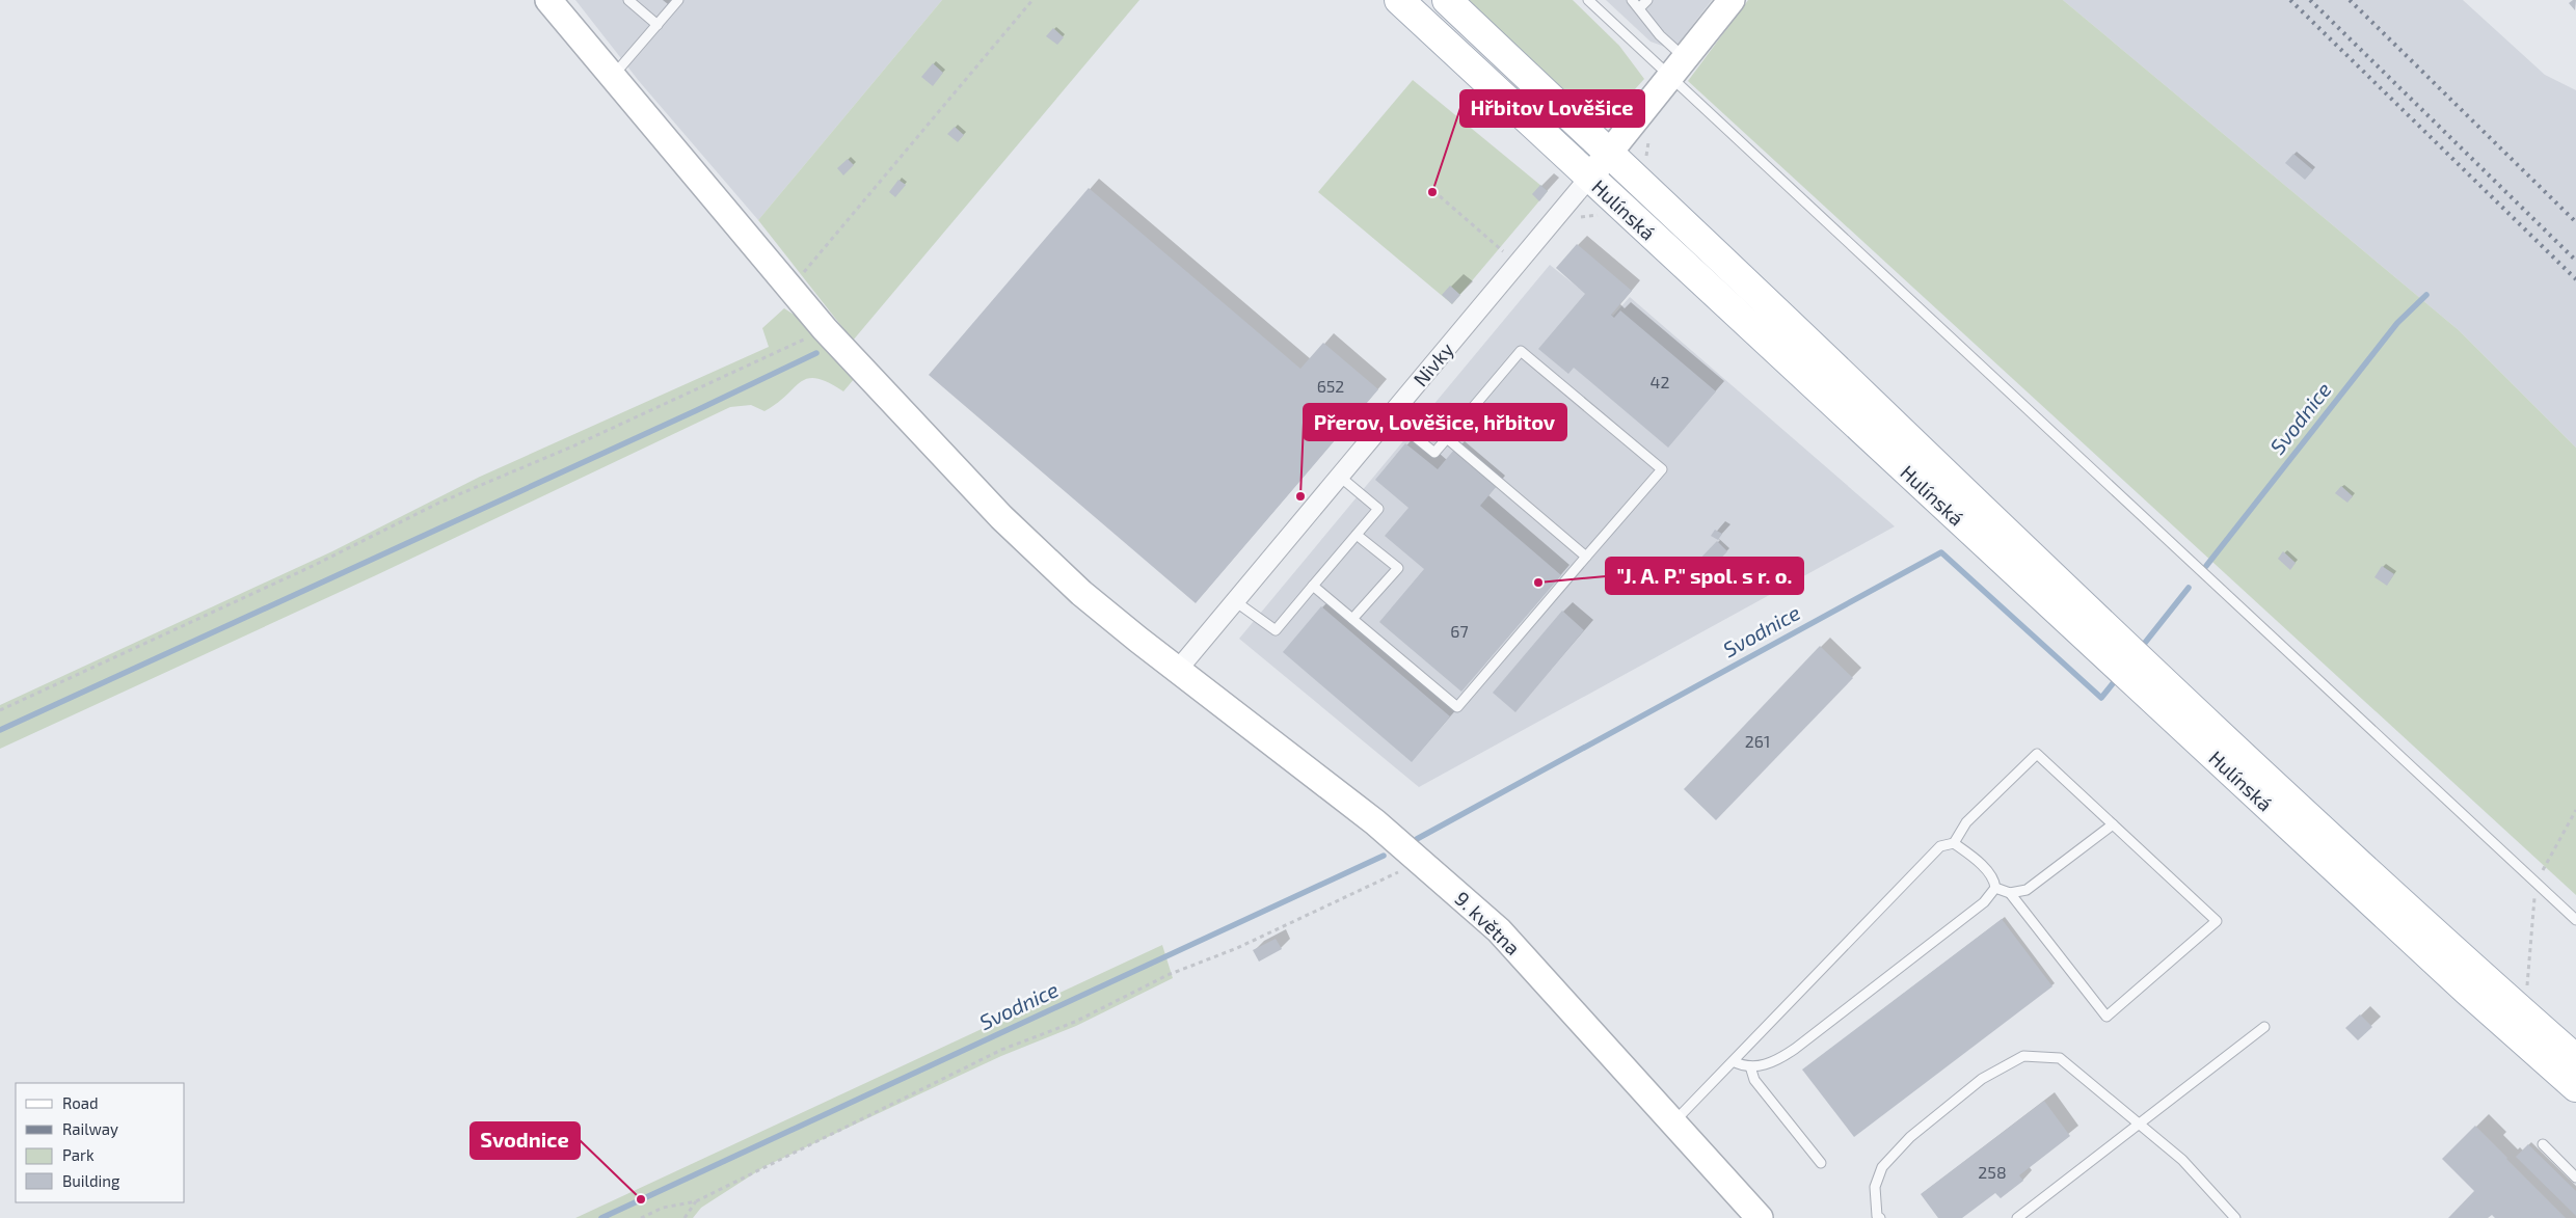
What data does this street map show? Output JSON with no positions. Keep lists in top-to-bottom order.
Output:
{
  "streets": {
    "main road": ["Hulínská"],
    "street": ["Nivky", "9. května"]
  },
  "crossings": [
    ["Hulínská", "Nivky"],
    ["Nivky", "9. května"]
  ],
  "water": ["Svodnice"],
  "places": [
    "Hřbitov Lověšice",
    "Přerov, Lověšice, hřbitov",
    "\"J. A. P.\" spol. s r. o.",
    "Svodnice"
  ],
  "house_numbers": [
    "42",
    "652",
    "67",
    "261",
    "258"
  ],
  "legend": [
    "Road",
    "Railway",
    "Park",
    "Building"
  ]
}
